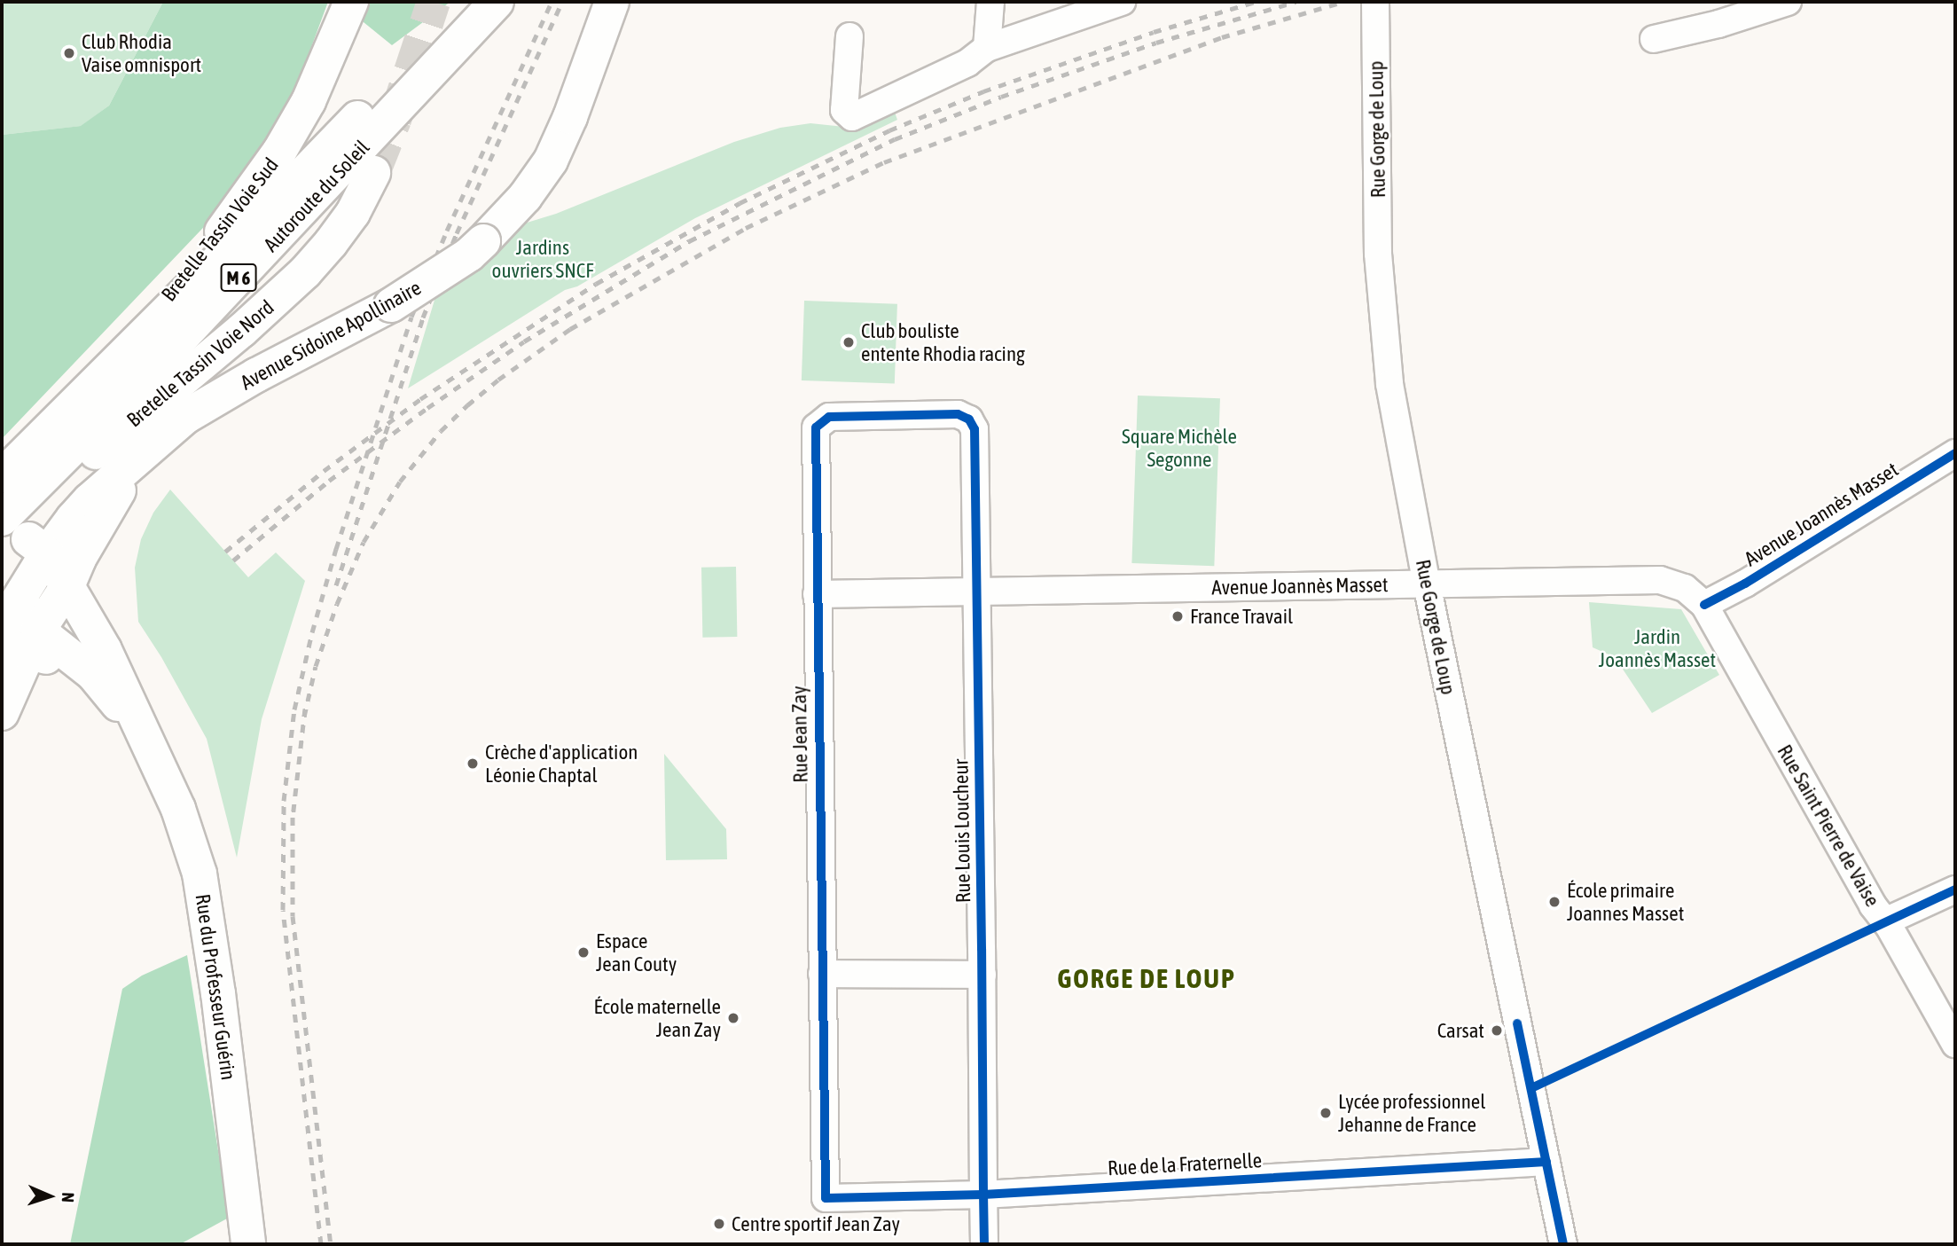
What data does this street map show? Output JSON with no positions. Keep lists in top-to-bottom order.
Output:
{
  "streets": {
    "main road": [
      "Autoroute du Soleil",
      "Bretelle Tassin Voie Sud",
      "M 6",
      "Avenue Sidoine Apollinaire",
      "Bretelle Tassin Voie Nord",
      "Rue du Professeur Guérin"
    ],
    "street": [
      "Rue Gorge de Loup",
      "Avenue Joannès Masset",
      "Rue Jean Zay",
      "Rue Saint Pierre de Vaise",
      "Rue Louis Loucheur",
      "Rue de la Fraternelle"
    ]
  },
  "crossings": [
    ["Rue Gorge de Loup", "Avenue Joannès Masset"],
    ["Rue Gorge de Loup", "Rue de la Fraternelle"],
    ["Autoroute du Soleil", "Bretelle Tassin Voie Sud"],
    ["Avenue Sidoine Apollinaire", "Bretelle Tassin Voie Nord"],
    ["Avenue Sidoine Apollinaire", "Rue du Professeur Guérin"],
    ["Bretelle Tassin Voie Nord", "Rue du Professeur Guérin"],
    ["Avenue Joannès Masset", "Rue Jean Zay"],
    ["Avenue Joannès Masset", "Rue Saint Pierre de Vaise"],
    ["Avenue Joannès Masset", "Rue Louis Loucheur"],
    ["Rue Jean Zay", "Rue Louis Loucheur"],
    ["Rue Jean Zay", "Rue de la Fraternelle"],
    ["Rue Louis Loucheur", "Rue de la Fraternelle"]
  ],
  "districts": ["GORGE DE LOUP"],
  "parks": ["Jardins ouvriers SNCF", "Square Michèle Segonne", "Jardin Joannès Masset"],
  "places": [
    "Club Rhodia Vaise omnisport",
    "Club bouliste entente Rhodia racing",
    "France Travail",
    "Crèche d'application Léonie Chaptal",
    "École primaire Joannes Masset",
    "Espace Jean Couty",
    "École maternelle Jean Zay",
    "Carsat",
    "Lycée professionnel Jehanne de France",
    "Centre sportif Jean Zay"
  ],
  "north": "right"
}
